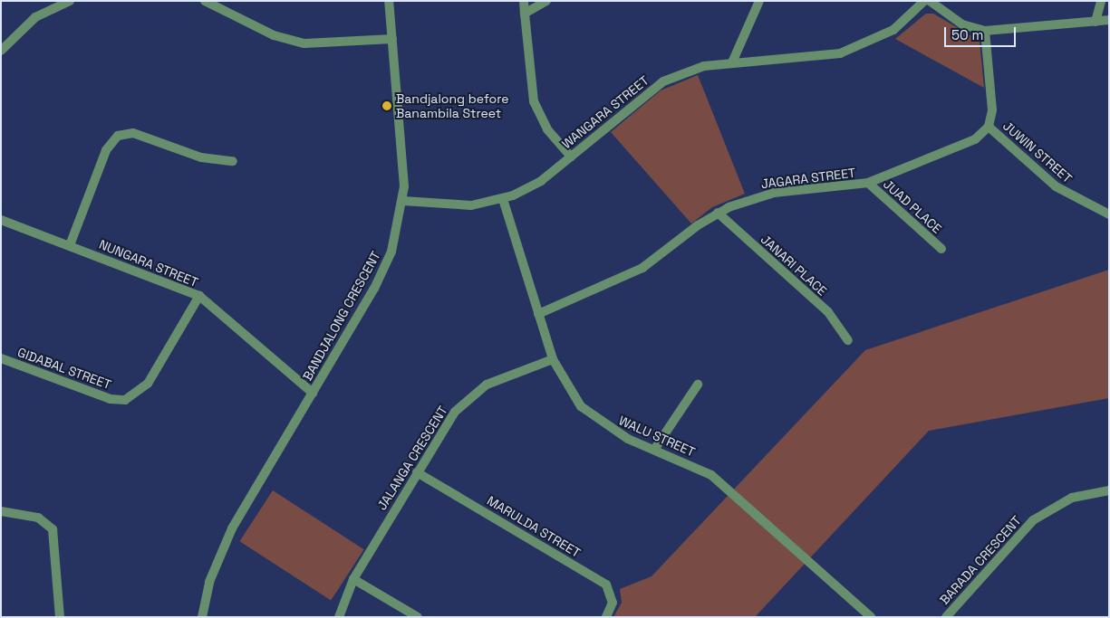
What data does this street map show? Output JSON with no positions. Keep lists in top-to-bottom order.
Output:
{
  "streets": {
    "street": [
      "WANGARA STREET",
      "JUWIN STREET",
      "JAGARA STREET",
      "JUAD PLACE",
      "NUNGARA STREET",
      "JANARI PLACE",
      "BANDJALONG CRESCENT",
      "GIDABAL STREET",
      "WALU STREET",
      "JALANGA CRESCENT",
      "MARULDA STREET",
      "BARADA CRESCENT"
    ]
  },
  "crossings": [
    ["WANGARA STREET", "BANDJALONG CRESCENT"],
    ["WANGARA STREET", "WALU STREET"],
    ["JUWIN STREET", "JAGARA STREET"],
    ["JAGARA STREET", "JUAD PLACE"],
    ["JAGARA STREET", "JANARI PLACE"],
    ["JAGARA STREET", "WALU STREET"],
    ["NUNGARA STREET", "BANDJALONG CRESCENT"],
    ["NUNGARA STREET", "GIDABAL STREET"],
    ["WALU STREET", "JALANGA CRESCENT"],
    ["JALANGA CRESCENT", "MARULDA STREET"]
  ],
  "places": ["Bandjalong before Banambila Street"],
  "scale_bar": "50 m"
}
